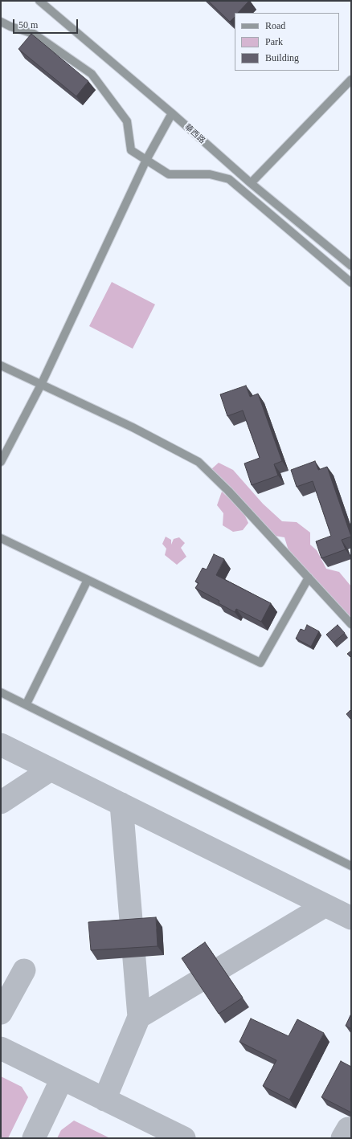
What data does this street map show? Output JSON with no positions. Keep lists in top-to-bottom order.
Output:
{
  "streets": {
    "street": ["華西路"]
  },
  "legend": ["Road", "Park", "Building"],
  "scale_bar": "50 m"
}
